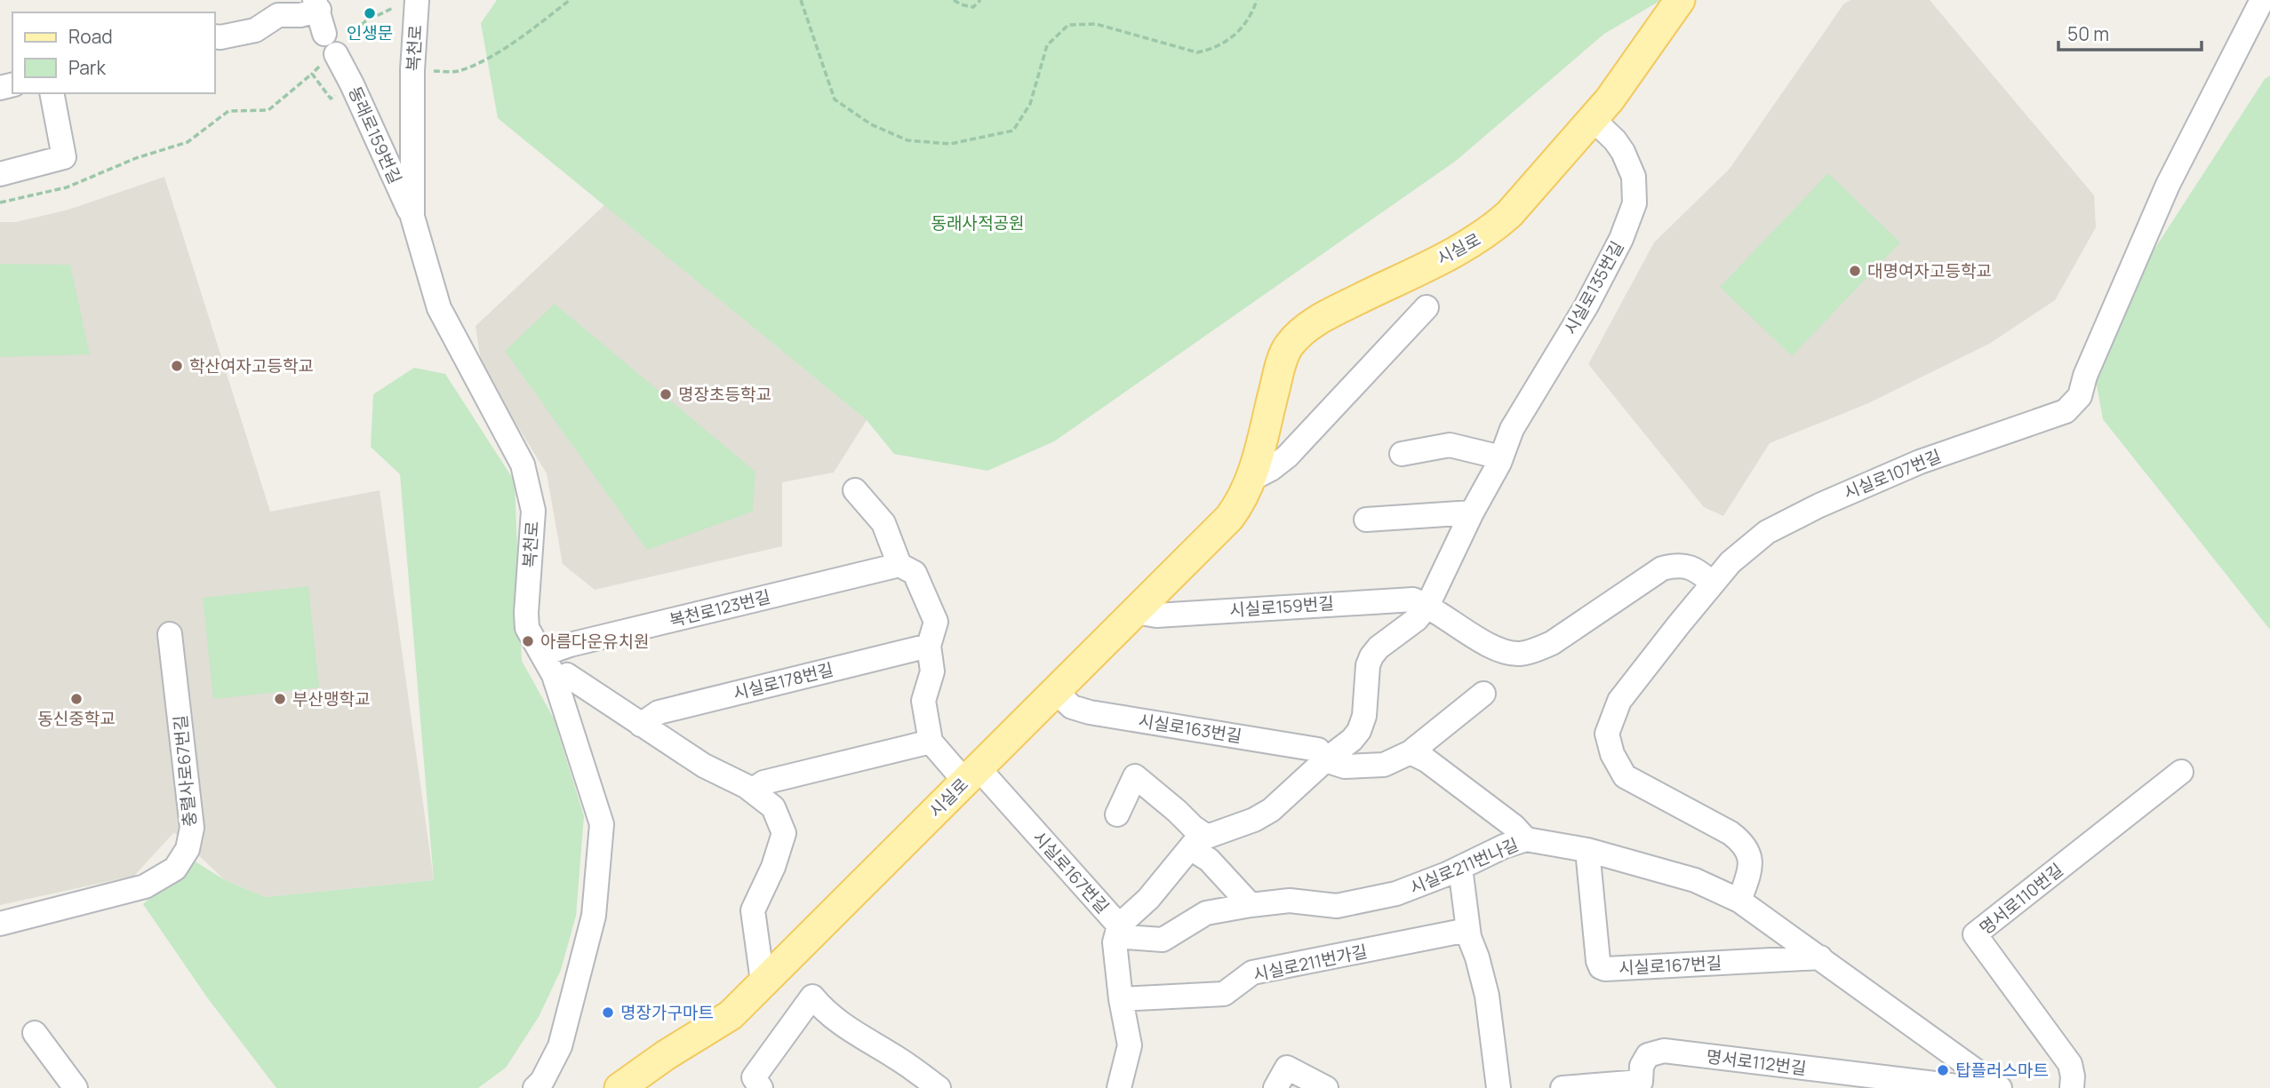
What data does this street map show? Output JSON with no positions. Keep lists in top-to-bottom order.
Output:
{
  "streets": {
    "main road": ["시실로"],
    "street": [
      "복천로",
      "동래로159번길",
      "시실로135번길",
      "시실로107번길",
      "시실로159번길",
      "복천로123번길",
      "시실로178번길",
      "시실로163번길",
      "충렬사로67번길",
      "시실로211번나길",
      "시실로167번길",
      "명서로110번길",
      "시실로211번가길",
      "명서로112번길"
    ]
  },
  "crossings": [
    ["복천로", "동래로159번길"],
    ["복천로", "복천로123번길"],
    ["시실로", "시실로135번길"],
    ["시실로", "시실로159번길"],
    ["시실로", "시실로163번길"],
    ["시실로", "시실로167번길"],
    ["시실로135번길", "시실로159번길"],
    ["시실로135번길", "시실로163번길"],
    ["시실로211번나길", "시실로167번길"]
  ],
  "parks": ["동래사적공원"],
  "places": [
    "인생문",
    "대명여자고등학교",
    "학산여자고등학교",
    "명장초등학교",
    "아름다운유치원",
    "동신중학교",
    "부산맹학교",
    "명장가구마트",
    "탑플러스마트"
  ],
  "legend": ["Road", "Park"],
  "scale_bar": "50 m"
}
